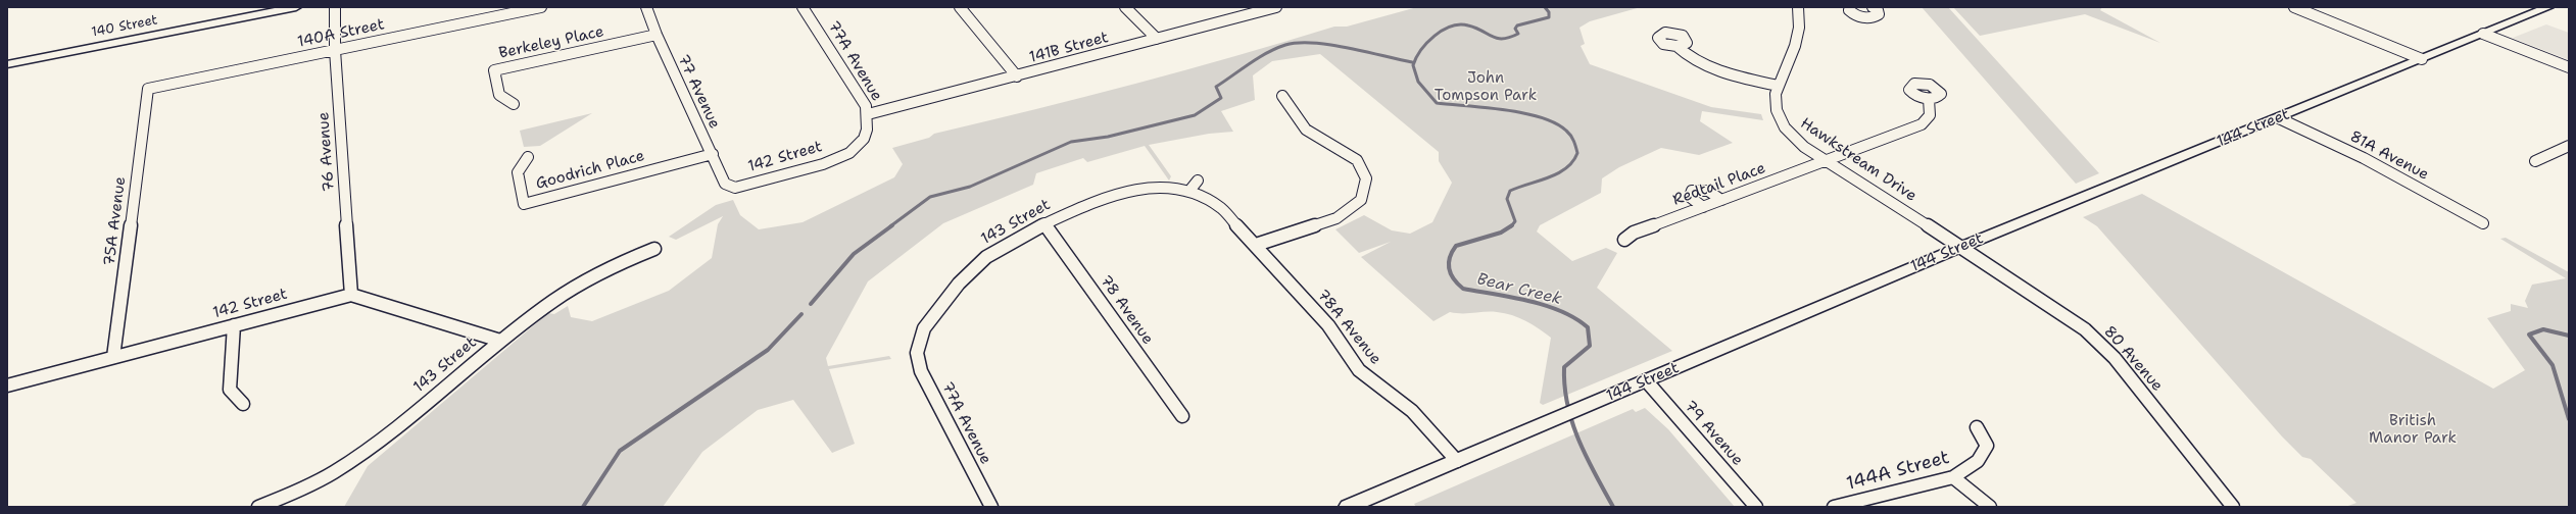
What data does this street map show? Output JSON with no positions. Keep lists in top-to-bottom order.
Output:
{
  "streets": {
    "main road": ["140 Street", "144 Street"],
    "street": [
      "140A Street",
      "Berkeley Place",
      "141B Street",
      "77A Avenue",
      "77 Avenue",
      "76 Avenue",
      "81A Avenue",
      "142 Street",
      "Hawkstream Drive",
      "Goodrich Place",
      "Redtail Place",
      "75A Avenue",
      "143 Street",
      "78 Avenue",
      "78A Avenue",
      "80 Avenue",
      "79 Avenue",
      "144A Street"
    ]
  },
  "crossings": [
    ["140A Street", "76 Avenue"],
    ["140A Street", "75A Avenue"],
    ["Berkeley Place", "77 Avenue"],
    ["141B Street", "77A Avenue"],
    ["77A Avenue", "142 Street"],
    ["77A Avenue", "143 Street"],
    ["77 Avenue", "142 Street"],
    ["77 Avenue", "Goodrich Place"],
    ["144 Street", "81A Avenue"],
    ["144 Street", "Hawkstream Drive"],
    ["144 Street", "78A Avenue"],
    ["144 Street", "80 Avenue"],
    ["144 Street", "79 Avenue"],
    ["76 Avenue", "142 Street"],
    ["142 Street", "75A Avenue"],
    ["Hawkstream Drive", "Redtail Place"],
    ["Hawkstream Drive", "80 Avenue"],
    ["143 Street", "78 Avenue"],
    ["143 Street", "78A Avenue"]
  ],
  "water": ["Bear Creek"],
  "parks": ["John Tompson Park", "British Manor Park"]
}
